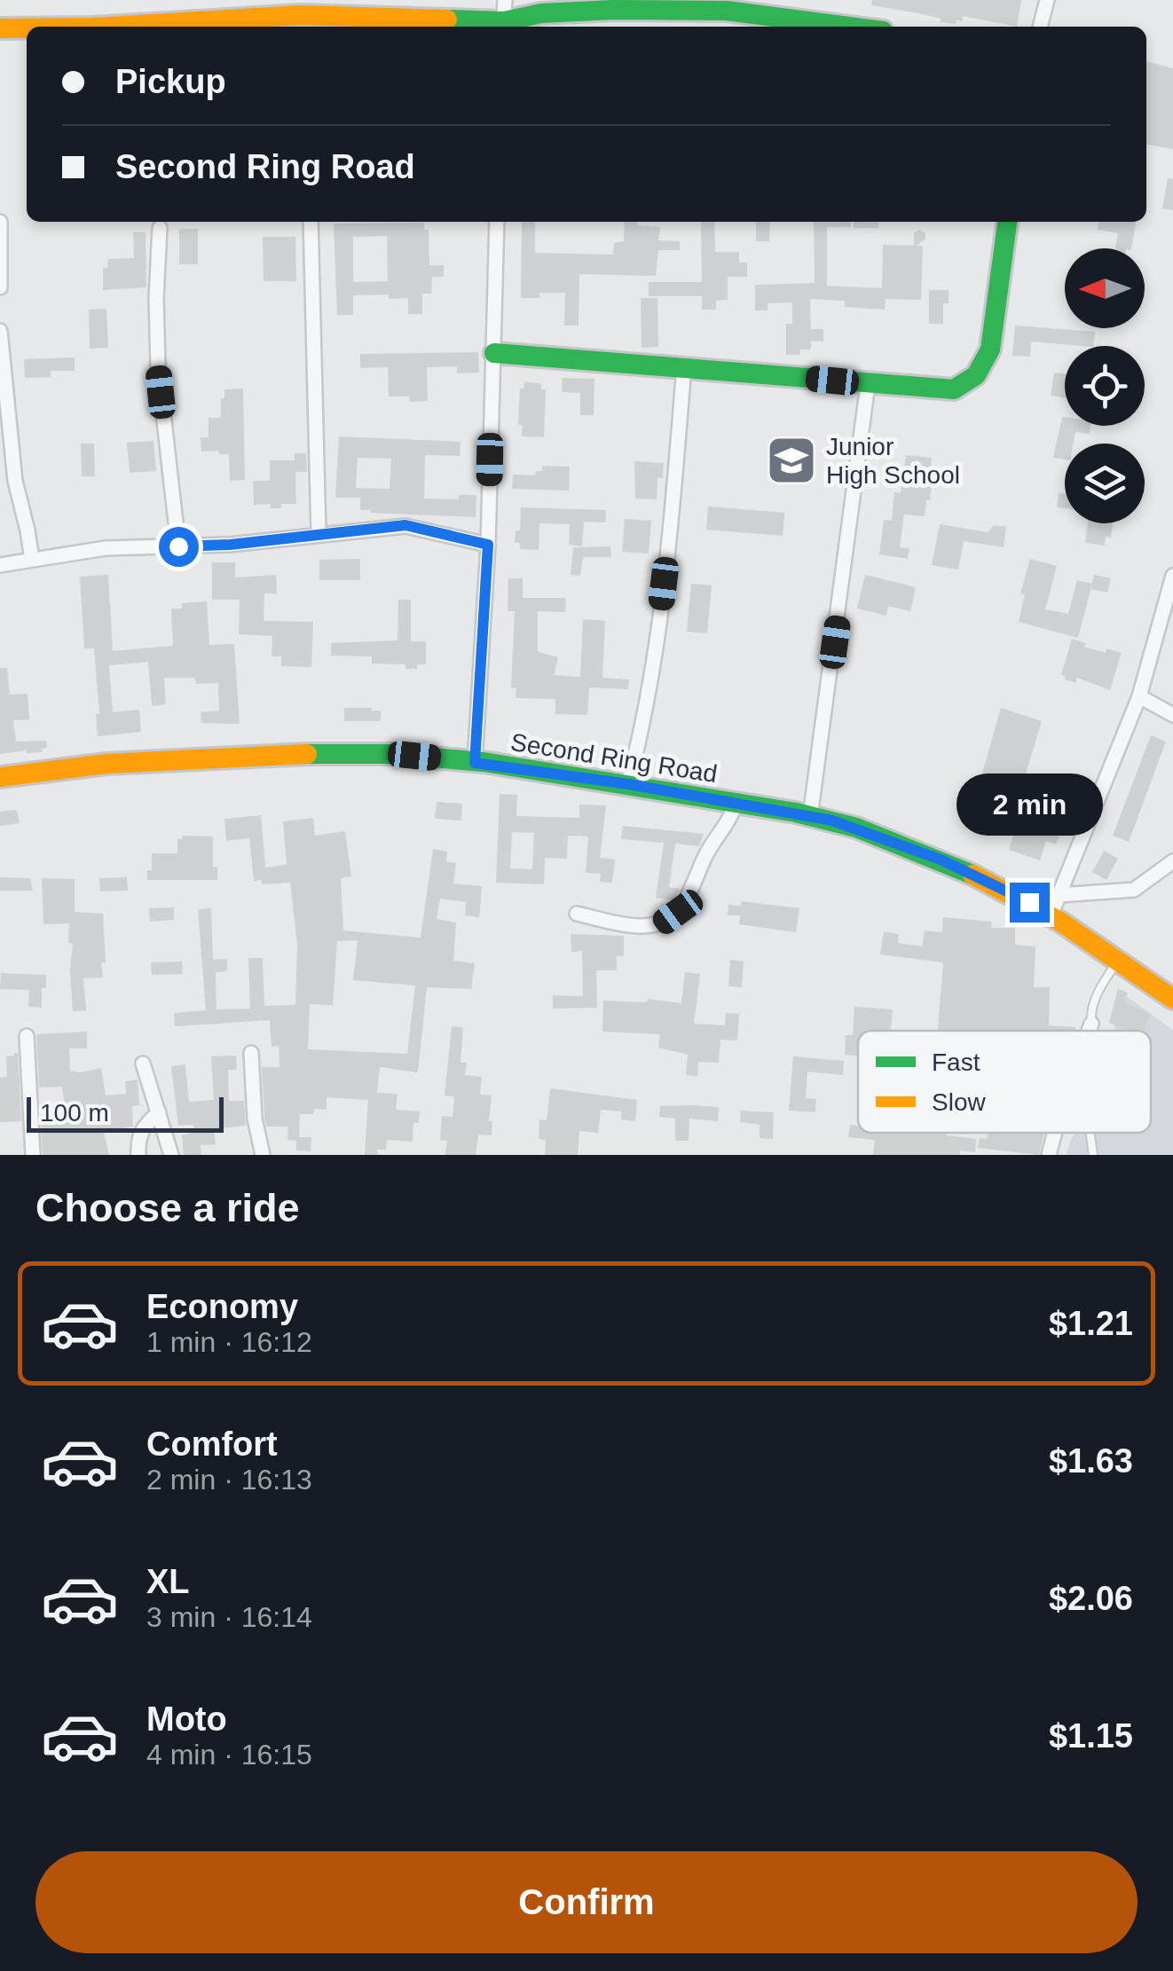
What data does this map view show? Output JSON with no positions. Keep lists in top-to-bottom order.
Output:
{
  "streets": {
    "street": ["Second Ring Road"]
  },
  "places": {
    "school or university": ["Junior High School"]
  },
  "legend": ["Fast", "Slow"],
  "scale_bar": "100 m",
  "north": "left",
  "page": {
    "banner": ["Pickup", "Second Ring Road"],
    "bubble": "2 min",
    "scale": "100 m",
    "heading": "Choose a ride",
    "list": [
      {
        "name": "Economy",
        "note": "1 min · 16:12",
        "value": "$1.21"
      },
      {
        "name": "Comfort",
        "note": "2 min · 16:13",
        "value": "$1.63"
      },
      {
        "name": "XL",
        "note": "3 min · 16:14",
        "value": "$2.06"
      },
      {
        "name": "Moto",
        "note": "4 min · 16:15",
        "value": "$1.15"
      }
    ],
    "buttons": "Confirm"
  }
}
